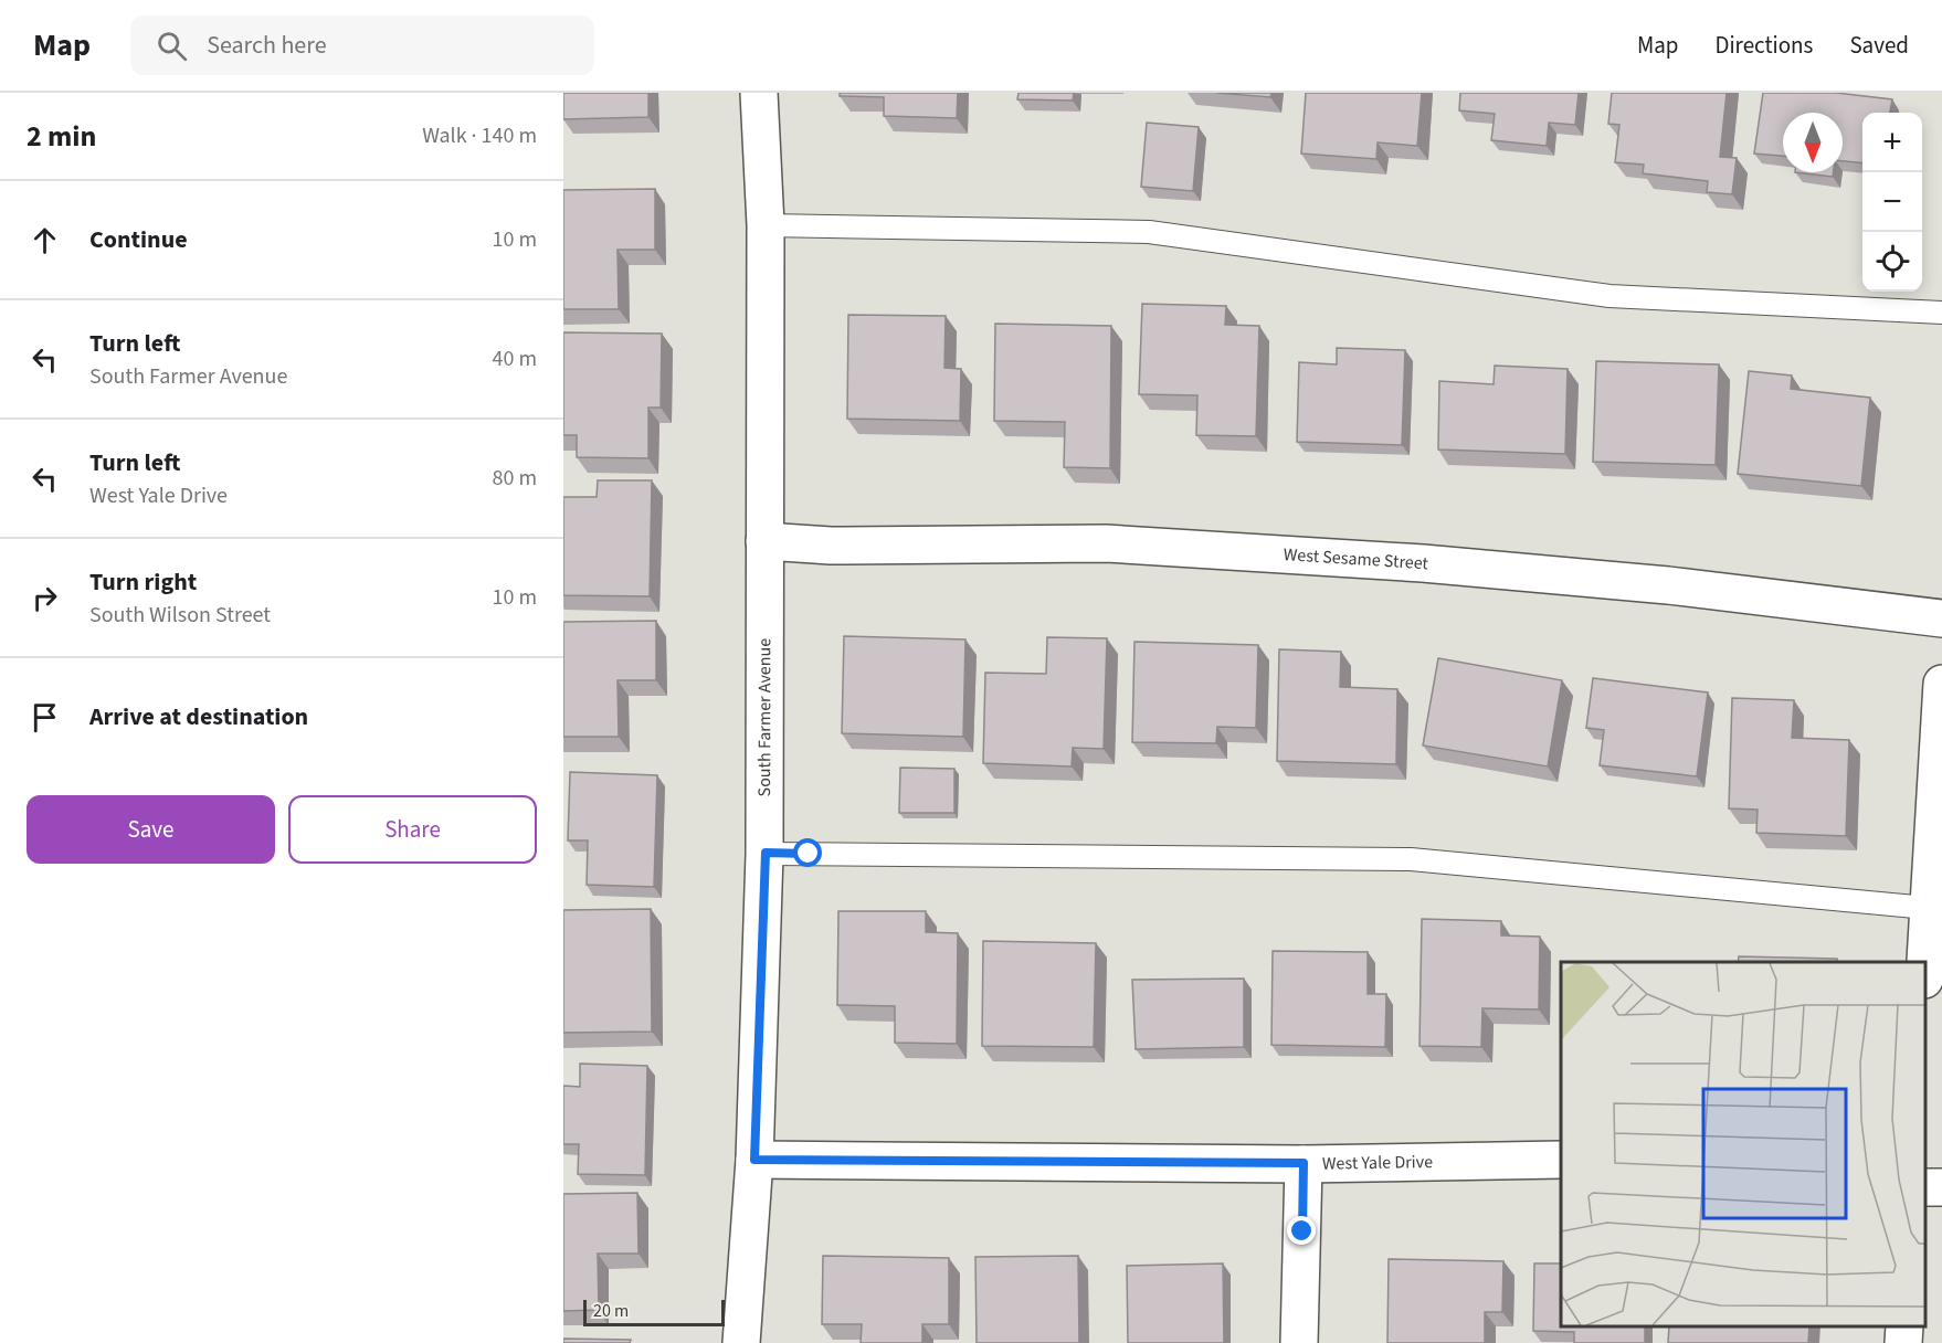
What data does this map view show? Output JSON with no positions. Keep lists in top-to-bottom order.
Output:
{
  "streets": {
    "street": ["West Sesame Street", "South Farmer Avenue", "West Yale Drive"]
  },
  "crossings": [
    ["West Sesame Street", "South Farmer Avenue"],
    ["South Farmer Avenue", "West Yale Drive"]
  ],
  "scale_bar": "20 m",
  "north": "bottom",
  "page": {
    "header": "Map",
    "search": "Search here",
    "nav": ["Map", "Directions", "Saved"],
    "heading": ["2 min", "Walk · 140 m"],
    "map_buttons": ["+", "−"],
    "list": [
      ["Continue", "10 m"],
      ["Turn left", "South Farmer Avenue", "40 m"],
      ["Turn left", "West Yale Drive", "80 m"],
      ["Turn right", "South Wilson Street", "10 m"],
      "Arrive at destination"
    ],
    "buttons": ["Save", "Share"],
    "scale": "20 m"
  }
}
